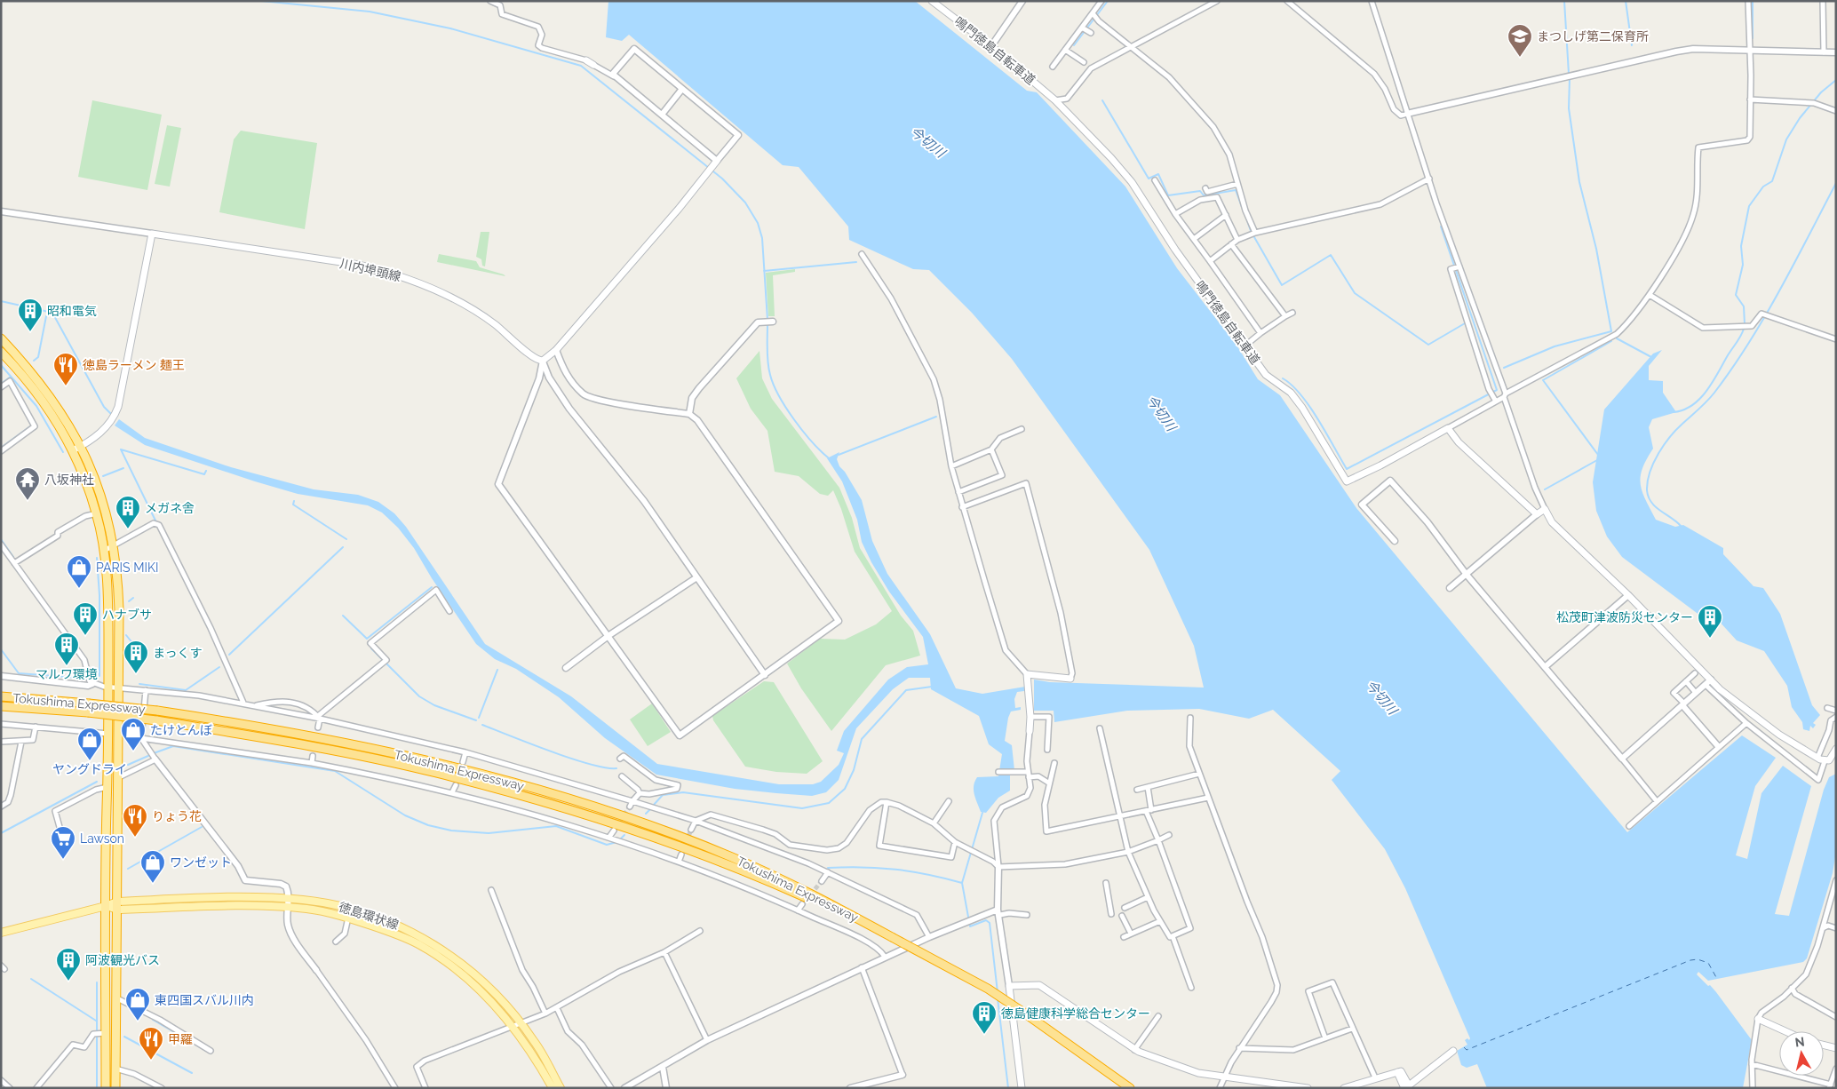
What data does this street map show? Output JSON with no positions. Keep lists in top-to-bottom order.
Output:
{
  "streets": {
    "highway": ["Tokushima Expressway"],
    "main road": ["鳴門徳島自転車道", "川内埠頭線", "徳島環状線"]
  },
  "water": ["今切川"],
  "places": {
    "school or university": ["まつしげ第二保育所"],
    "building": [
      "昭和電気",
      "メガネ舎",
      "ハナブサ",
      "松茂町津波防災センター",
      "マルワ環境",
      "まっくす",
      "阿波観光バス",
      "徳島健康科学総合センター"
    ],
    "restaurant": ["徳島ラーメン 麺王", "りょう花", "甲羅"],
    "temple": ["八坂神社"],
    "shop": [
      "PARIS MIKI",
      "たけとんぼ",
      "ヤングドライ",
      "ワンゼット",
      "東四国スバル川内"
    ],
    "supermarket": ["Lawson"]
  },
  "north": "top"
}
